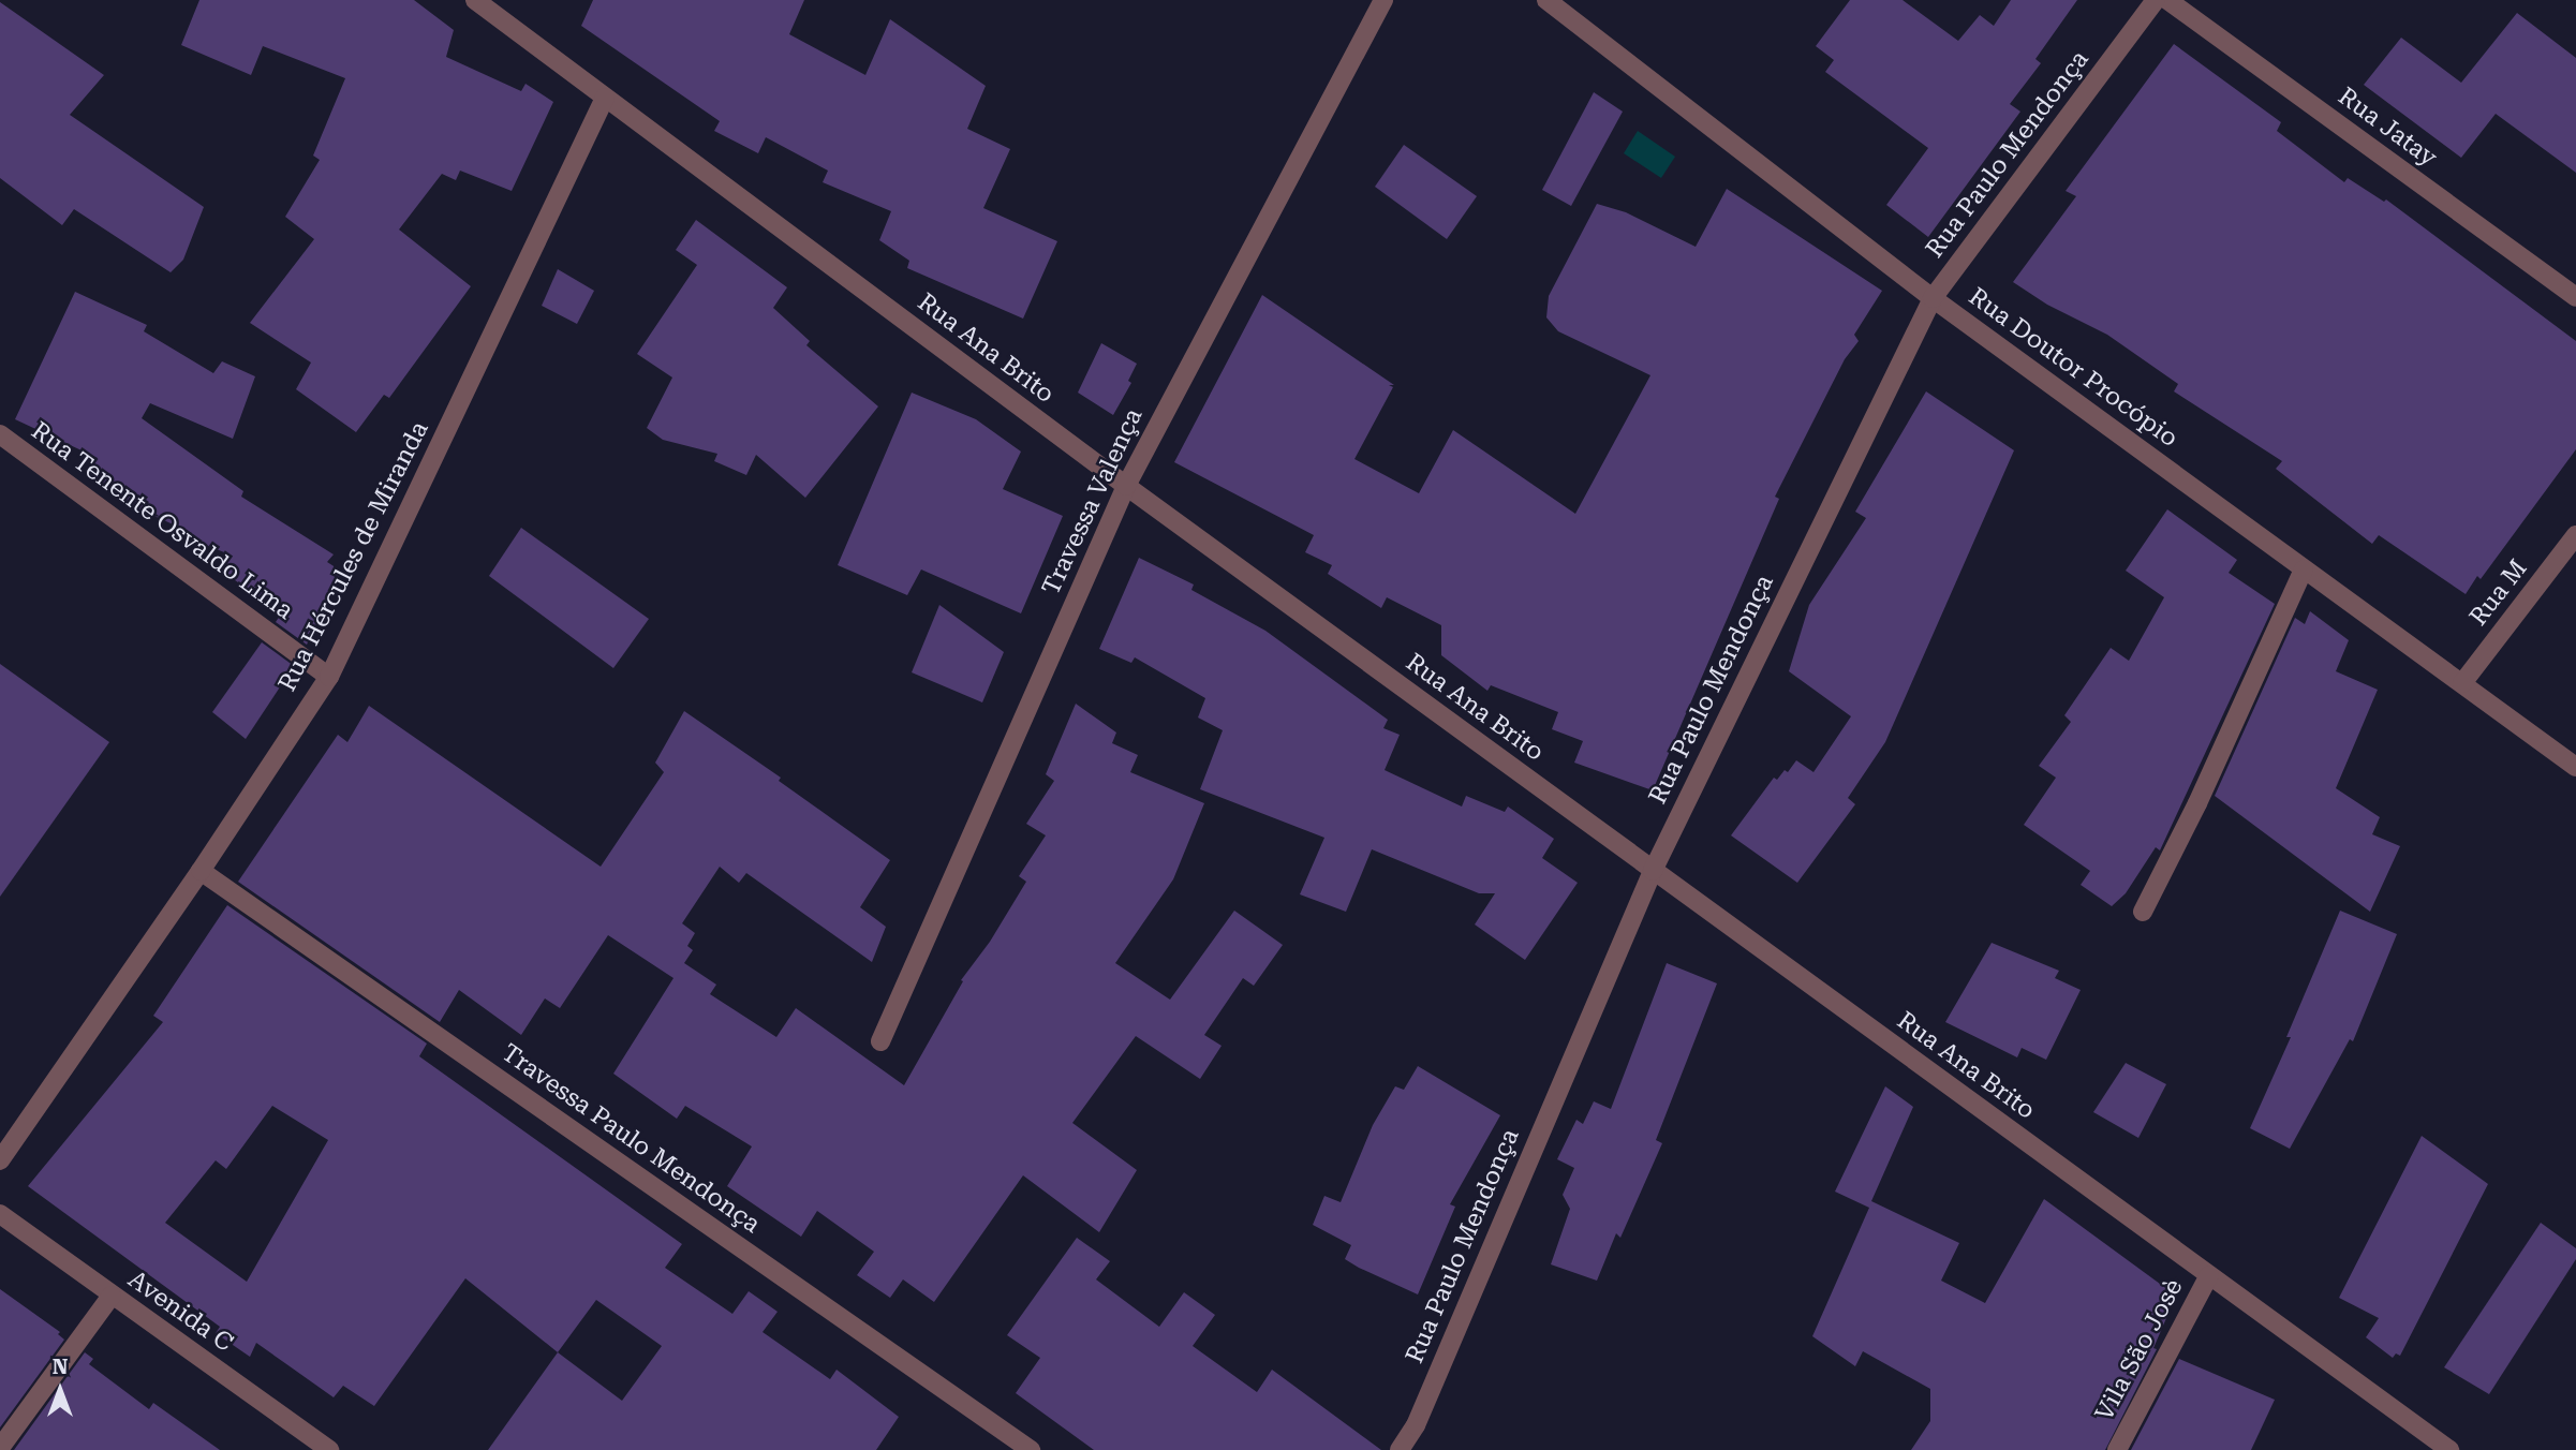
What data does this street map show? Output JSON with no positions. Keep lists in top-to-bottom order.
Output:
{
  "streets": {
    "street": [
      "Rua Jatay",
      "Rua Paulo Mendonça",
      "Rua Ana Brito",
      "Rua Doutor Procópio",
      "Travessa Valença",
      "Rua Tenente Osvaldo Lima",
      "Rua Hércules de Miranda",
      "Rua M",
      "Travessa Paulo Mendonça",
      "Avenida C",
      "Vila São Josè"
    ]
  },
  "crossings": [
    ["Rua Paulo Mendonça", "Rua Ana Brito"],
    ["Rua Paulo Mendonça", "Rua Doutor Procópio"],
    ["Rua Ana Brito", "Travessa Valença"],
    ["Rua Ana Brito", "Rua Hércules de Miranda"],
    ["Rua Ana Brito", "Vila São Josè"],
    ["Rua Doutor Procópio", "Rua M"],
    ["Rua Tenente Osvaldo Lima", "Rua Hércules de Miranda"],
    ["Rua Hércules de Miranda", "Travessa Paulo Mendonça"]
  ],
  "north": "top"
}
